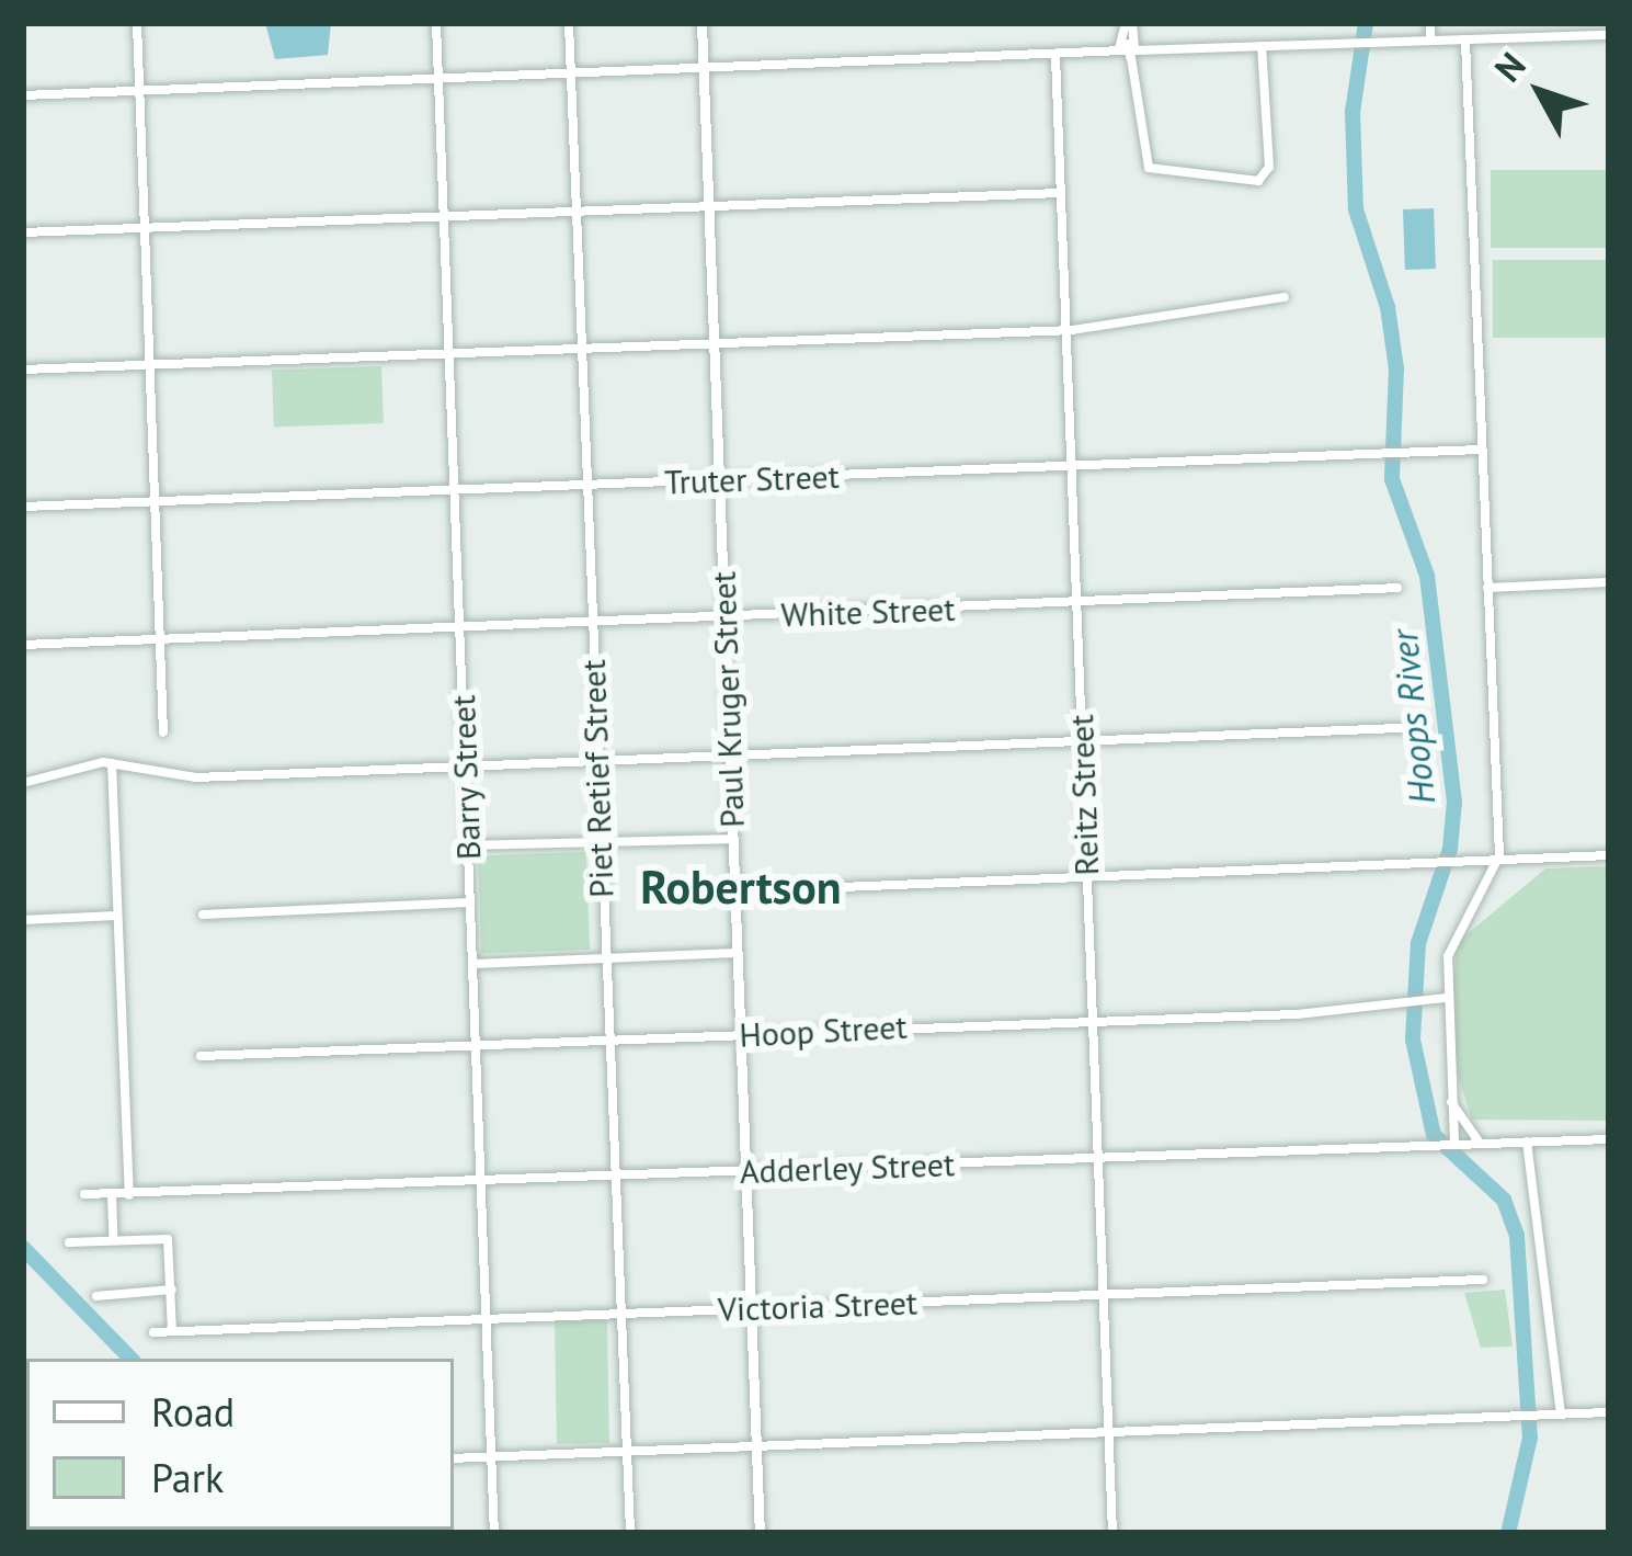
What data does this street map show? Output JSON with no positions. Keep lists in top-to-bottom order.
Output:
{
  "streets": {
    "street": [
      "Truter Street",
      "White Street",
      "Paul Kruger Street",
      "Barry Street",
      "Piet Retief Street",
      "Reitz Street",
      "Hoop Street",
      "Adderley Street",
      "Victoria Street"
    ]
  },
  "crossings": [
    ["Truter Street", "Paul Kruger Street"],
    ["Truter Street", "Barry Street"],
    ["Truter Street", "Piet Retief Street"],
    ["Truter Street", "Reitz Street"],
    ["White Street", "Paul Kruger Street"],
    ["White Street", "Barry Street"],
    ["White Street", "Piet Retief Street"],
    ["White Street", "Reitz Street"],
    ["Paul Kruger Street", "Hoop Street"],
    ["Paul Kruger Street", "Adderley Street"],
    ["Paul Kruger Street", "Victoria Street"],
    ["Barry Street", "Hoop Street"],
    ["Barry Street", "Adderley Street"],
    ["Barry Street", "Victoria Street"],
    ["Piet Retief Street", "Hoop Street"],
    ["Piet Retief Street", "Adderley Street"],
    ["Piet Retief Street", "Victoria Street"],
    ["Reitz Street", "Hoop Street"],
    ["Reitz Street", "Adderley Street"],
    ["Reitz Street", "Victoria Street"]
  ],
  "districts": ["Robertson"],
  "water": ["Hoops River"],
  "legend": ["Road", "Park"],
  "north": "top left"
}
